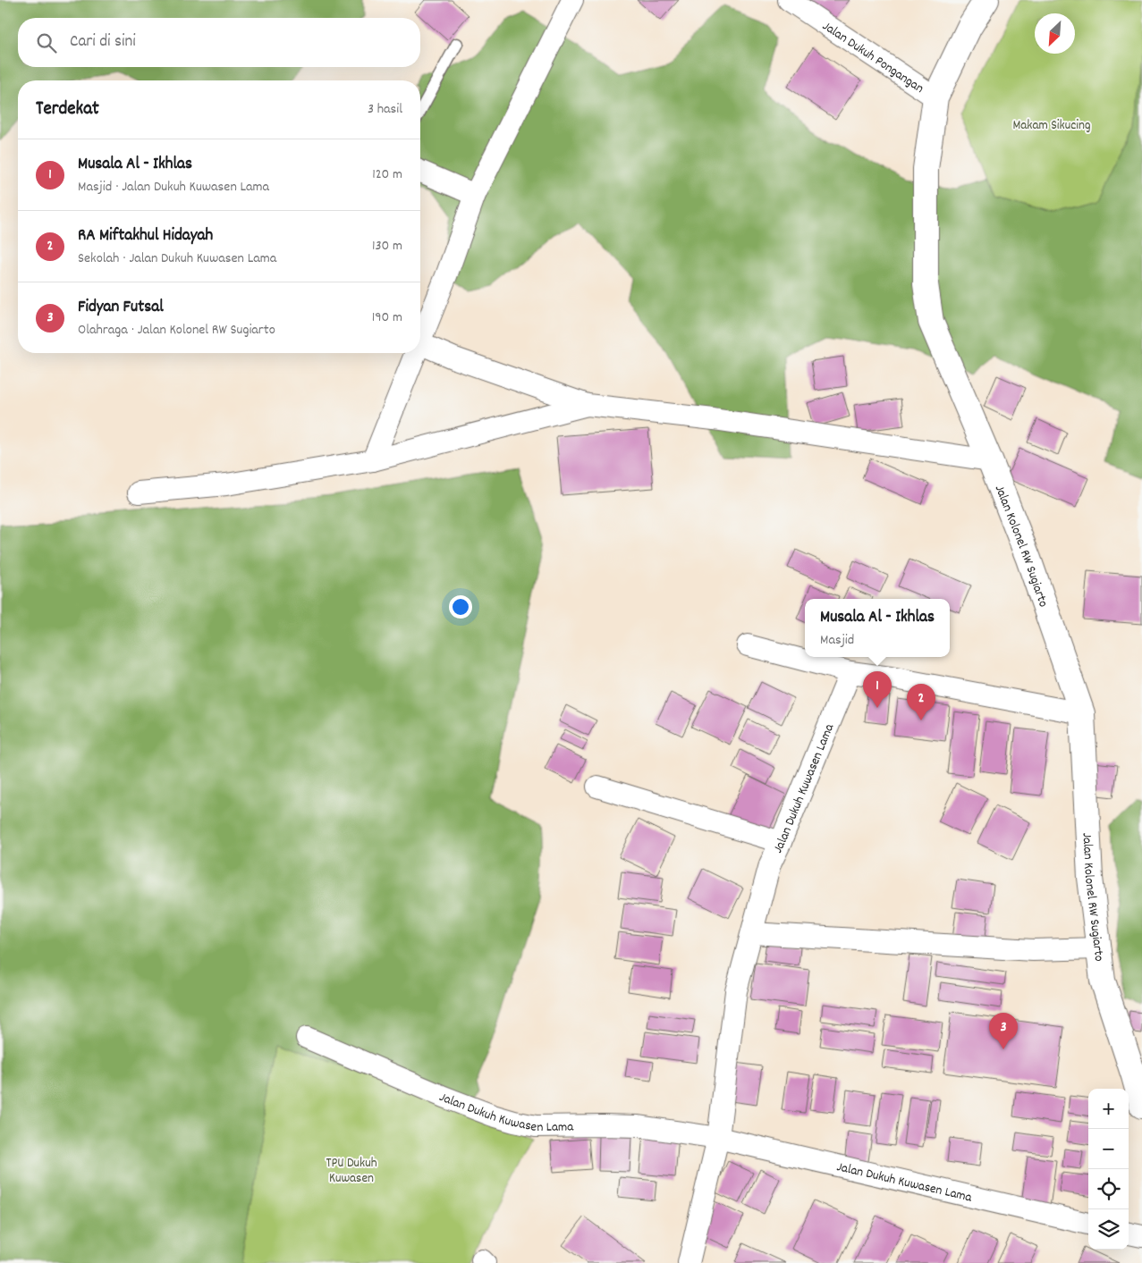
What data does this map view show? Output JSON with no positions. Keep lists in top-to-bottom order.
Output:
{
  "streets": {
    "main road": ["Jalan Kolonel RW Sugiarto"],
    "street": ["Jalan Dukuh Pongangan", "Jalan Dukuh Kuwasen Lama"]
  },
  "crossings": [
    ["Jalan Dukuh Pongangan", "Jalan Kolonel RW Sugiarto"]
  ],
  "parks": ["Makam Sikucing", "TPU Dukuh Kuwasen"],
  "north": "bottom left",
  "page": {
    "search": "Cari di sini",
    "heading": ["Terdekat", "3 hasil"],
    "list": [
      {
        "mark": "1",
        "name": "Musala Al - Ikhlas",
        "note": "Masjid · Jalan Dukuh Kuwasen Lama",
        "value": "120 m"
      },
      {
        "mark": "2",
        "name": "RA Miftakhul Hidayah",
        "note": "Sekolah · Jalan Dukuh Kuwasen Lama",
        "value": "130 m"
      },
      {
        "mark": "3",
        "name": "Fidyan Futsal",
        "note": "Olahraga · Jalan Kolonel RW Sugiarto",
        "value": "190 m"
      }
    ],
    "popup": ["Musala Al - Ikhlas", "Masjid"],
    "pins": ["1", "2", "3"],
    "map_buttons": ["+", "−"]
  }
}
